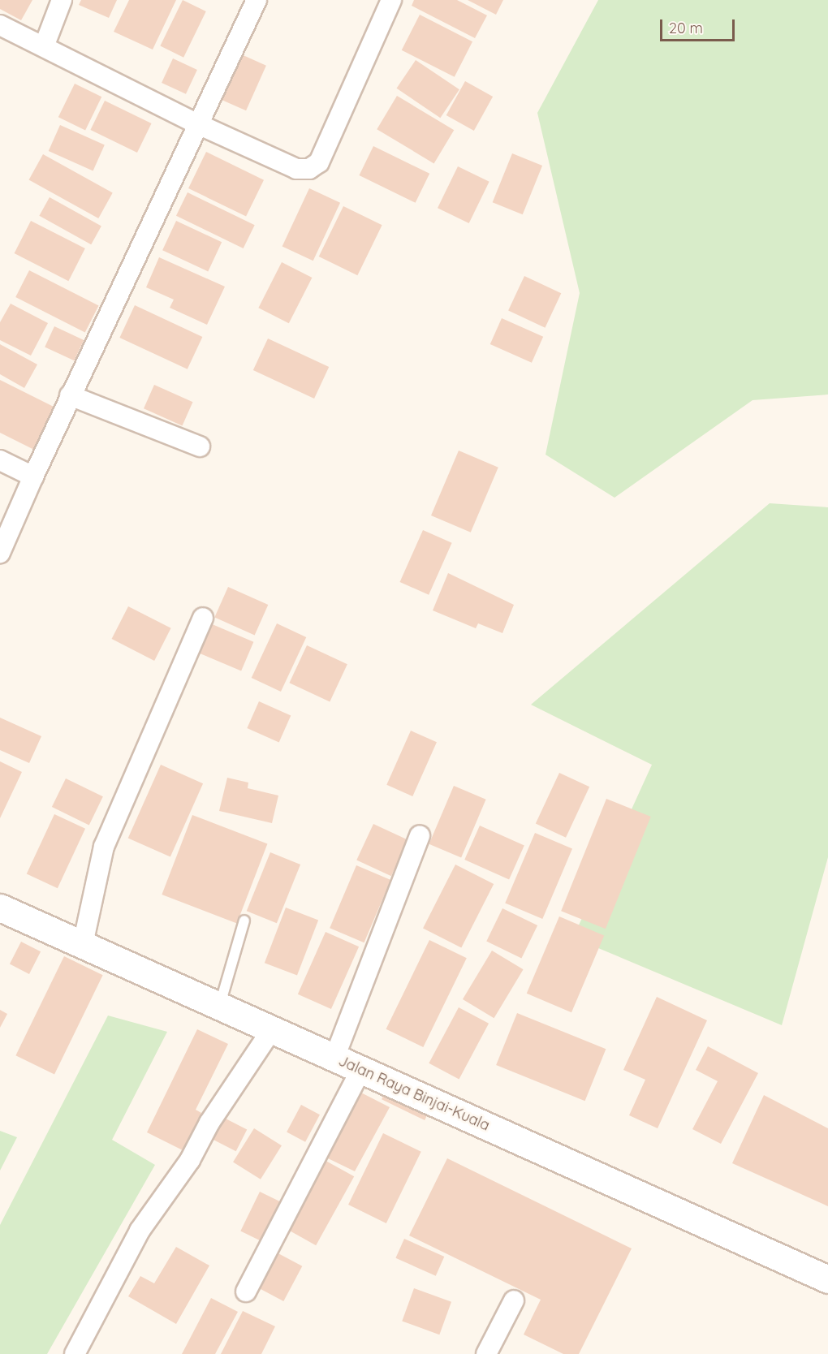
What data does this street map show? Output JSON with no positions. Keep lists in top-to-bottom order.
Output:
{
  "streets": {
    "main road": ["Jalan Raya Binjai-Kuala"]
  },
  "scale_bar": "20 m"
}
